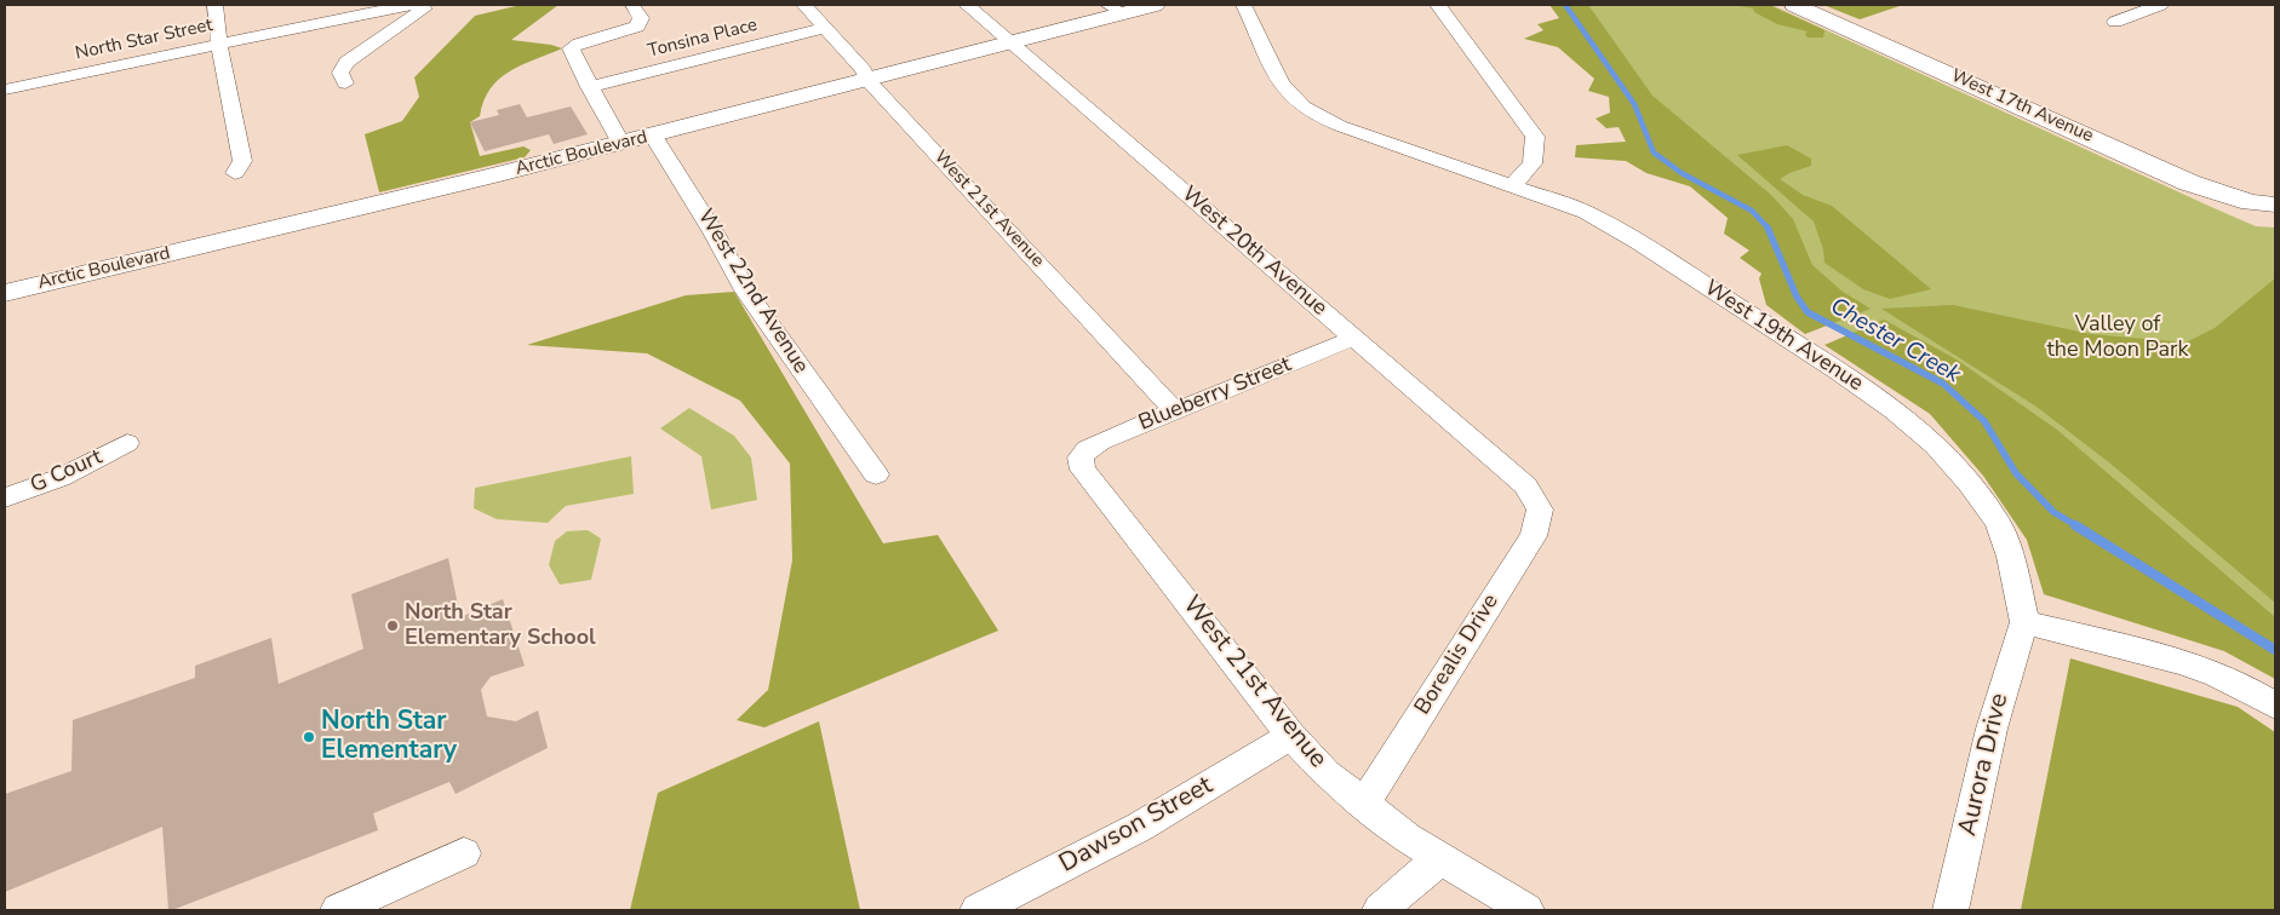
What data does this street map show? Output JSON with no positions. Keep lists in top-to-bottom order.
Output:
{
  "streets": {
    "main road": ["West 17th Avenue", "Arctic Boulevard"],
    "street": [
      "Tonsina Place",
      "North Star Street",
      "West 21st Avenue",
      "West 20th Avenue",
      "West 22nd Avenue",
      "West 19th Avenue",
      "Blueberry Street",
      "G Court",
      "Borealis Drive",
      "Aurora Drive",
      "Dawson Street"
    ]
  },
  "crossings": [
    ["Tonsina Place", "West 21st Avenue"],
    ["Arctic Boulevard", "West 21st Avenue"],
    ["Arctic Boulevard", "West 20th Avenue"],
    ["Arctic Boulevard", "West 22nd Avenue"],
    ["West 21st Avenue", "Blueberry Street"],
    ["West 21st Avenue", "Borealis Drive"],
    ["West 21st Avenue", "Dawson Street"],
    ["West 20th Avenue", "Blueberry Street"],
    ["West 20th Avenue", "Borealis Drive"],
    ["West 19th Avenue", "Aurora Drive"]
  ],
  "water": ["Chester Creek"],
  "parks": ["Valley of the Moon Park"],
  "places": ["North Star Elementary School", "North Star Elementary"]
}
